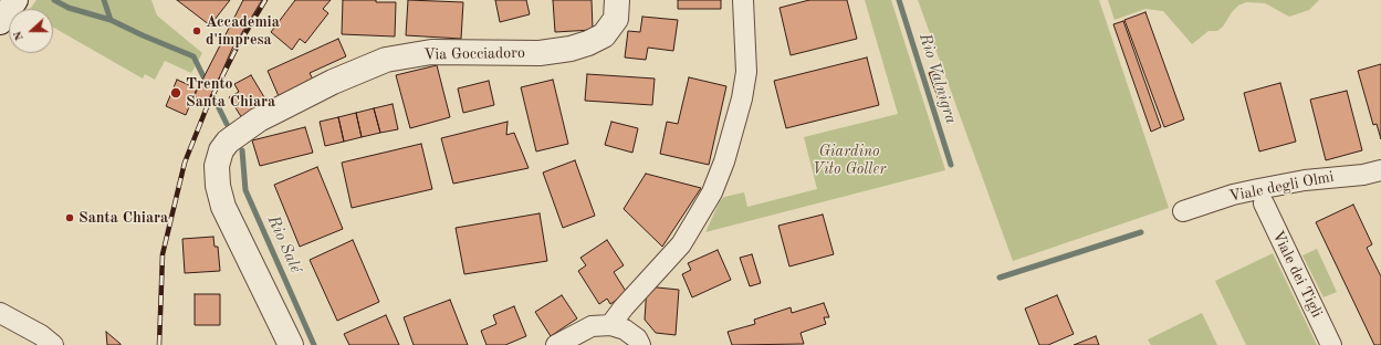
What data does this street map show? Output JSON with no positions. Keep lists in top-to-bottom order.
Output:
{
  "streets": {
    "street": ["Via Gocciadoro", "Viale degli Olmi", "Viale dei Tigli"]
  },
  "water": ["Rio Valnigra", "Rio Salé"],
  "parks": ["Giardino Vito Goller"],
  "places": ["Accademia d'impresa", "Trento Santa Chiara", "Santa Chiara"],
  "north": "left"
}
